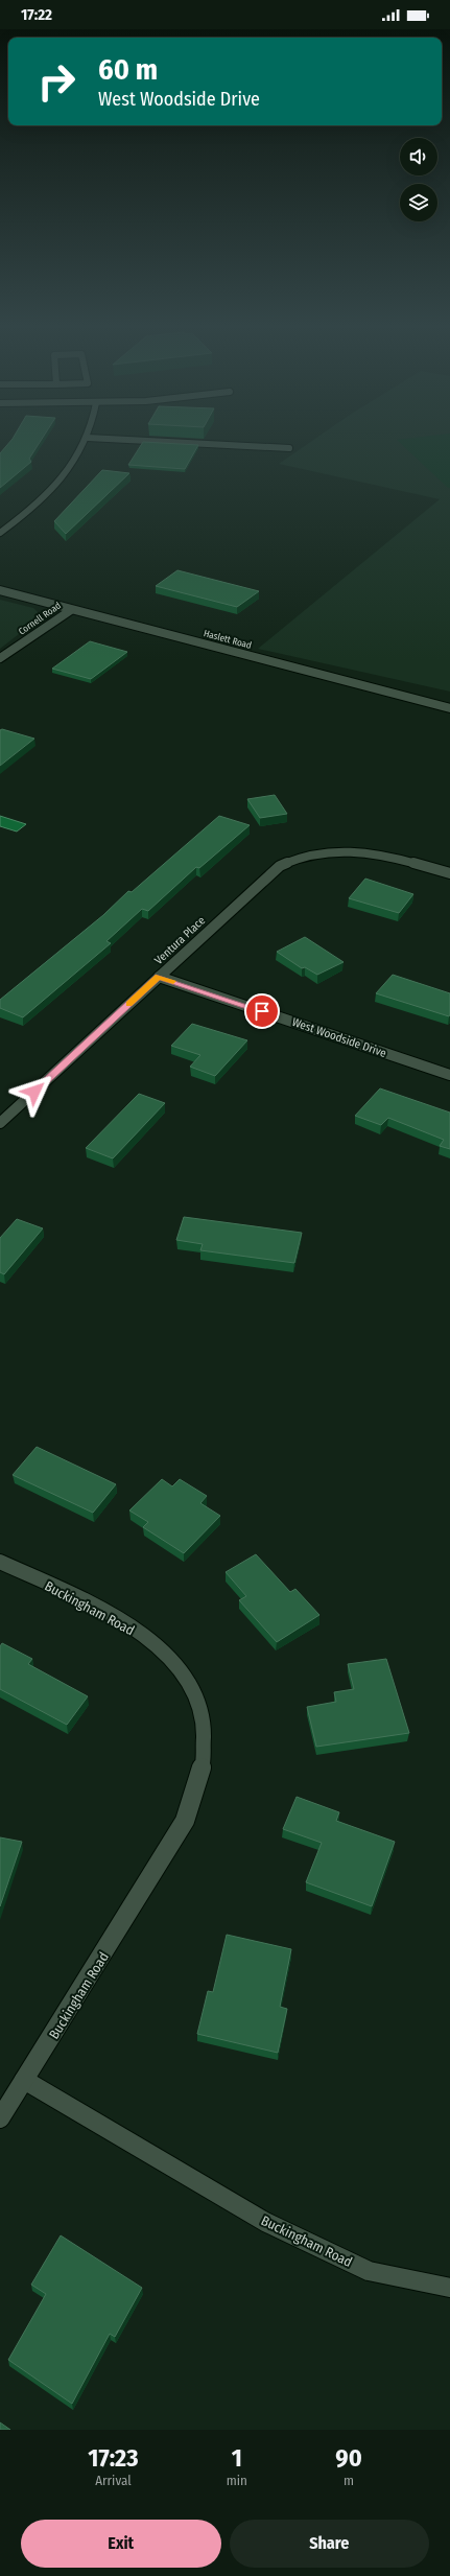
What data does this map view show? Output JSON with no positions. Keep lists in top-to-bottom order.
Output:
{
  "streets": {
    "street": [
      "Cornell Road",
      "Haslett Road",
      "Ventura Place",
      "West Woodside Drive",
      "Buckingham Road"
    ]
  },
  "crossings": [
    ["Cornell Road", "Haslett Road"],
    ["Ventura Place", "West Woodside Drive"]
  ],
  "page": {
    "status": "17:22",
    "turn": ["60 m", "West Woodside Drive"],
    "eta": [
      "17:23",
      "Arrival",
      "1",
      "min",
      "90",
      "m"
    ],
    "buttons": ["Exit", "Share"]
  }
}
